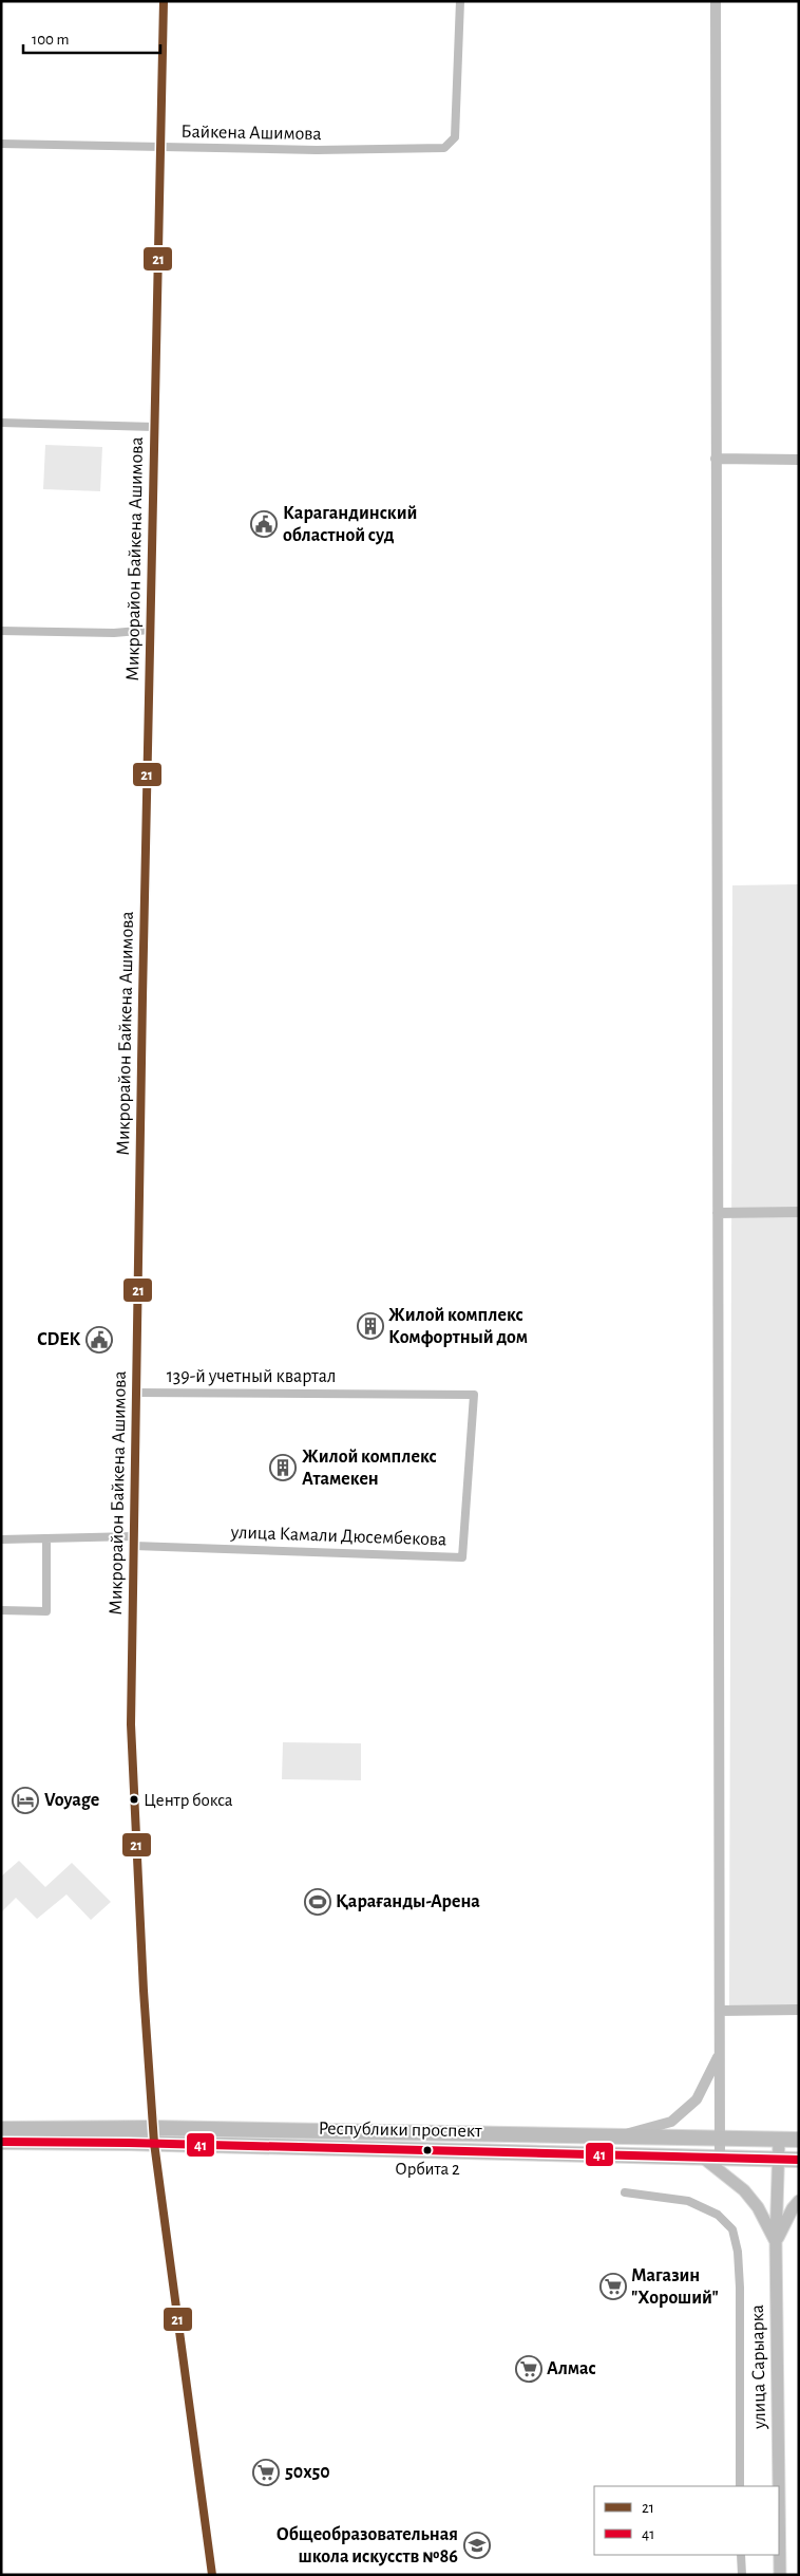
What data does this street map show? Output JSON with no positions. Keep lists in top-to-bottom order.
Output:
{
  "streets": {
    "highway": ["Республики проспект"],
    "main road": ["Микрорайон Байкена Ашимова", "улица Сарыарка"],
    "street": ["Байкена Ашимова", "139-й учетный квартал", "улица Камали Дюсембекова"]
  },
  "crossings": [
    ["Байкена Ашимова", "Микрорайон Байкена Ашимова"],
    ["Микрорайон Байкена Ашимова", "139-й учетный квартал"],
    ["Микрорайон Байкена Ашимова", "улица Камали Дюсембекова"],
    ["Микрорайон Байкена Ашимова", "Республики проспект"],
    ["139-й учетный квартал", "улица Камали Дюсембекова"],
    ["Республики проспект", "улица Сарыарка"]
  ],
  "places": {
    "public building": ["Карагандинский областной суд", "CDEK"],
    "building": ["Жилой комплекс Комфортный дом", "Жилой комплекс Атамекен"],
    "other": ["Центр бокса", "Орбита 2"],
    "hotel": ["Voyage"],
    "sports": ["Қарағанды-Арена"],
    "supermarket": ["Магазин \"Хороший\"", "Алмас", "50х50"],
    "school or university": ["Общеобразовательная школа искусств №86"]
  },
  "lines": ["transit line 21", "transit line 41"],
  "legend": ["21", "41"],
  "scale_bar": "100 m"
}
